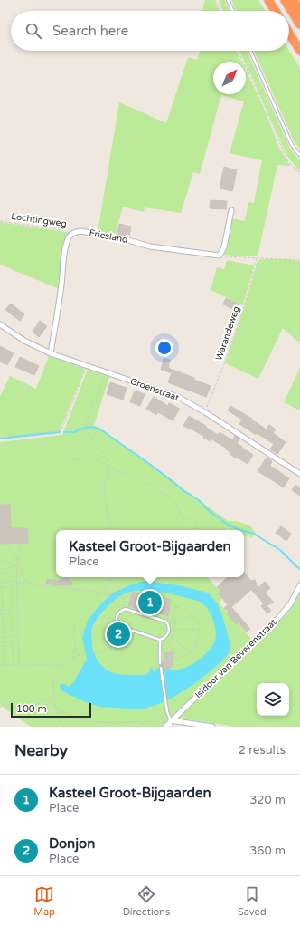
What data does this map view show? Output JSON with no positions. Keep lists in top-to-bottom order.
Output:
{
  "streets": {
    "street": ["Friesland", "Groenstraat", "Isidoor van Beverenstraat"],
    "path": ["Lochtingweg", "Warandeweg"]
  },
  "crossings": [
    ["Lochtingweg", "Friesland"],
    ["Warandeweg", "Groenstraat"]
  ],
  "scale_bar": "100 m",
  "north": "top right",
  "page": {
    "search": "Search here",
    "popup": ["Kasteel Groot-Bijgaarden", "Place"],
    "pins": ["1", "2"],
    "scale": "100 m",
    "heading": ["Nearby", "2 results"],
    "list": [
      {
        "mark": "1",
        "name": "Kasteel Groot-Bijgaarden",
        "note": "Place",
        "value": "320 m"
      },
      {
        "mark": "2",
        "name": "Donjon",
        "note": "Place",
        "value": "360 m"
      }
    ],
    "nav": ["Map", "Directions", "Saved"]
  }
}
